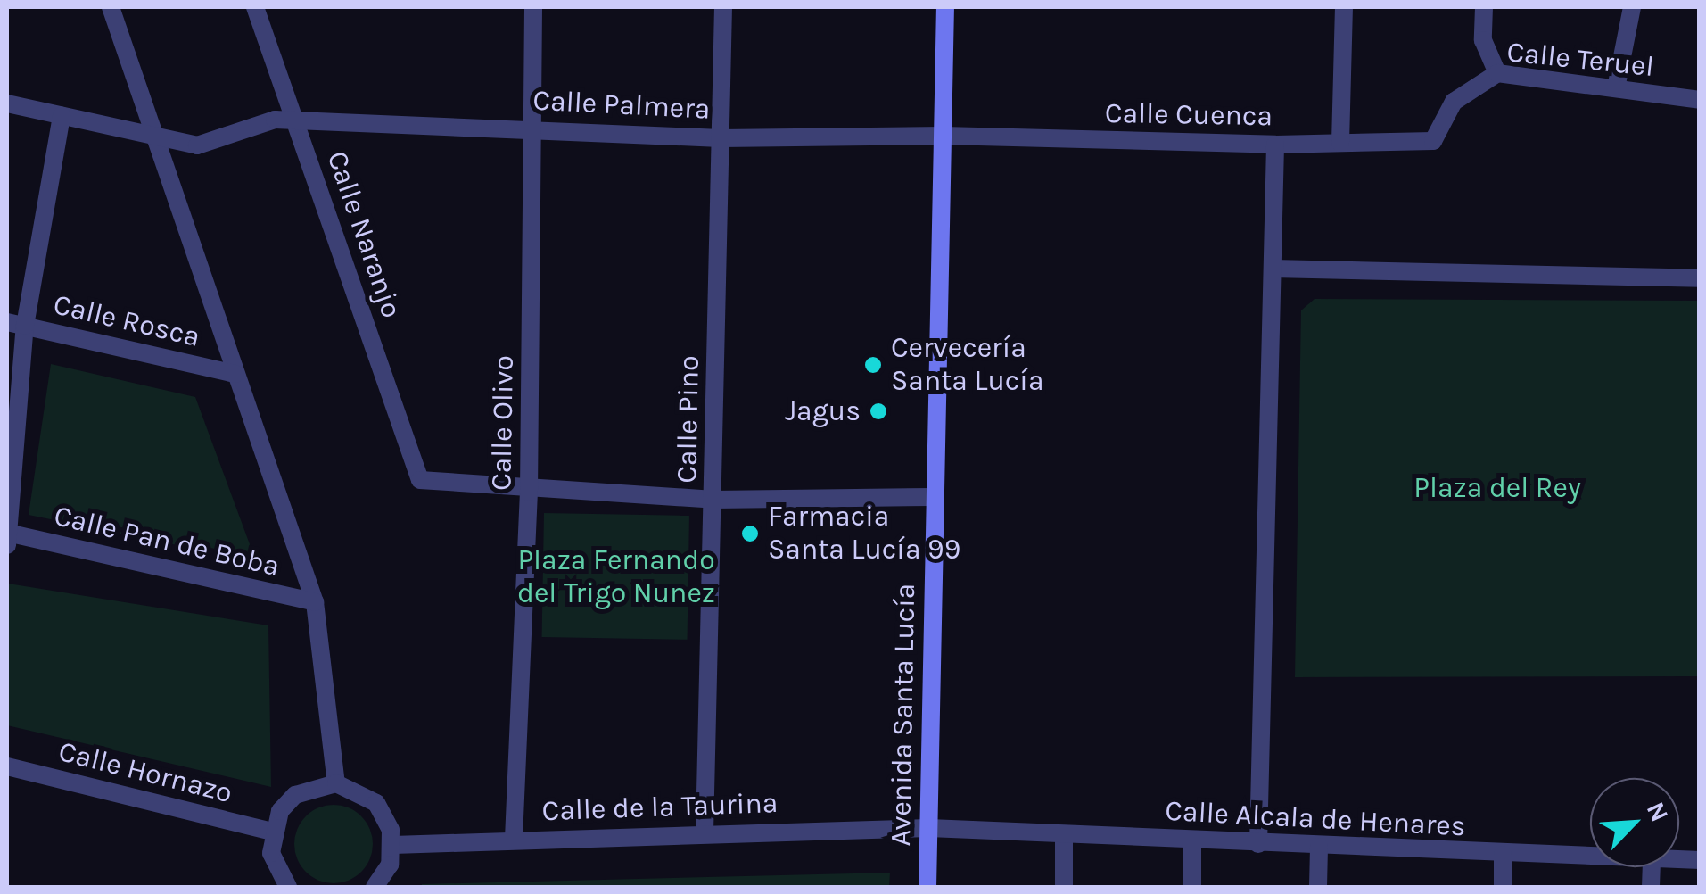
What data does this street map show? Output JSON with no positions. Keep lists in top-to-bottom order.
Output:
{
  "streets": {
    "street": [
      "Calle Teruel",
      "Calle Palmera",
      "Calle Cuenca",
      "Calle Naranjo",
      "Calle Rosca",
      "Calle Pino",
      "Calle Olivo",
      "Calle Pan de Boba",
      "Avenida Santa Lucía",
      "Calle Hornazo",
      "Calle de la Taurina",
      "Calle Alcala de Henares"
    ]
  },
  "crossings": [
    ["Calle Teruel", "Calle Cuenca"],
    ["Calle Palmera", "Calle Cuenca"],
    ["Calle Palmera", "Calle Naranjo"],
    ["Calle Palmera", "Calle Pino"],
    ["Calle Palmera", "Calle Olivo"],
    ["Calle Palmera", "Avenida Santa Lucía"],
    ["Calle Cuenca", "Avenida Santa Lucía"],
    ["Calle Naranjo", "Calle Olivo"],
    ["Calle Pino", "Calle de la Taurina"],
    ["Calle Olivo", "Calle de la Taurina"],
    ["Avenida Santa Lucía", "Calle de la Taurina"],
    ["Avenida Santa Lucía", "Calle Alcala de Henares"],
    ["Calle de la Taurina", "Calle Alcala de Henares"]
  ],
  "parks": ["Plaza del Rey", "Plaza Fernando del Trigo Nunez"],
  "places": ["Cervecería Santa Lucía", "Jagus", "Farmacia Santa Lucía 99"],
  "north": "top right"
}
